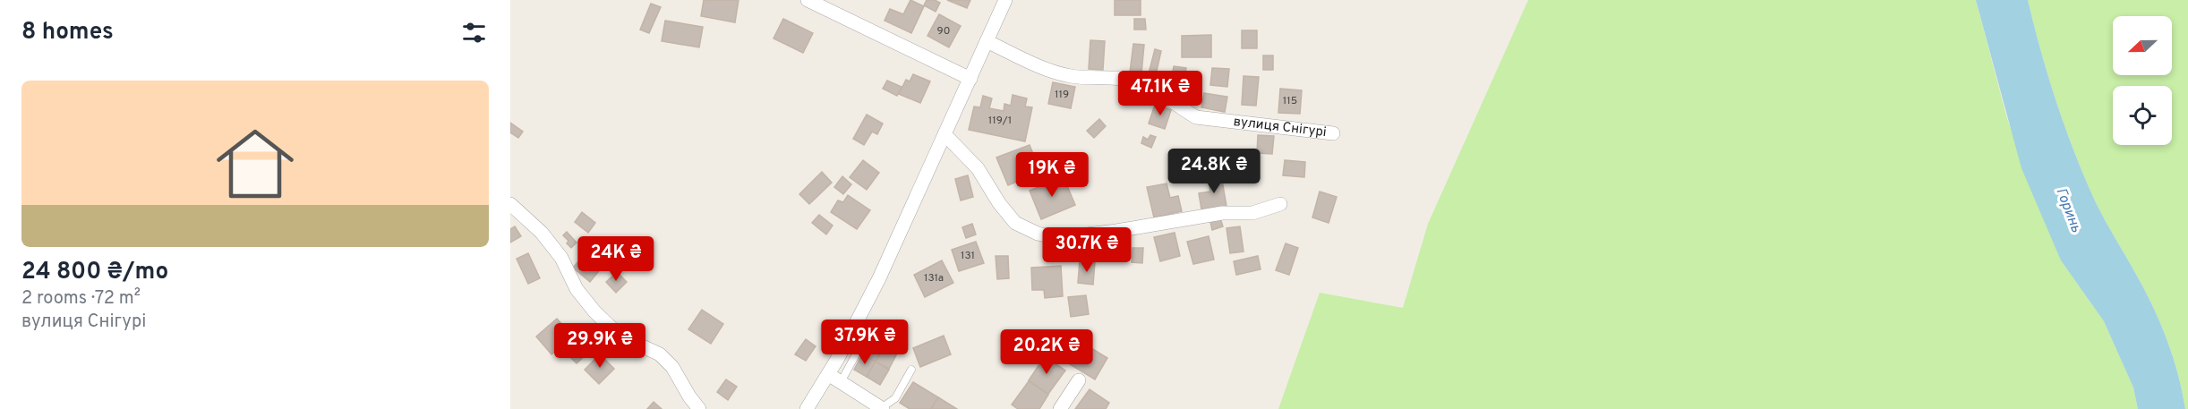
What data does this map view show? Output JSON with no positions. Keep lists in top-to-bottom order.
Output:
{
  "streets": {
    "street": ["вулиця Снігурі"]
  },
  "water": ["Горинь"],
  "house_numbers": [
    "90",
    "119",
    "115",
    "119/1",
    "131",
    "131а"
  ],
  "north": "left",
  "page": {
    "heading": "8 homes",
    "list": [
      {
        "name": "24 800 ₴/mo",
        "note": "2 rooms · 72 m² · вулиця Снігурі"
      }
    ],
    "price": [
      "47.1K ₴",
      "24.8K ₴",
      "19K ₴",
      "30.7K ₴",
      "24K ₴",
      "37.9K ₴",
      "29.9K ₴",
      "20.2K ₴"
    ]
  }
}
